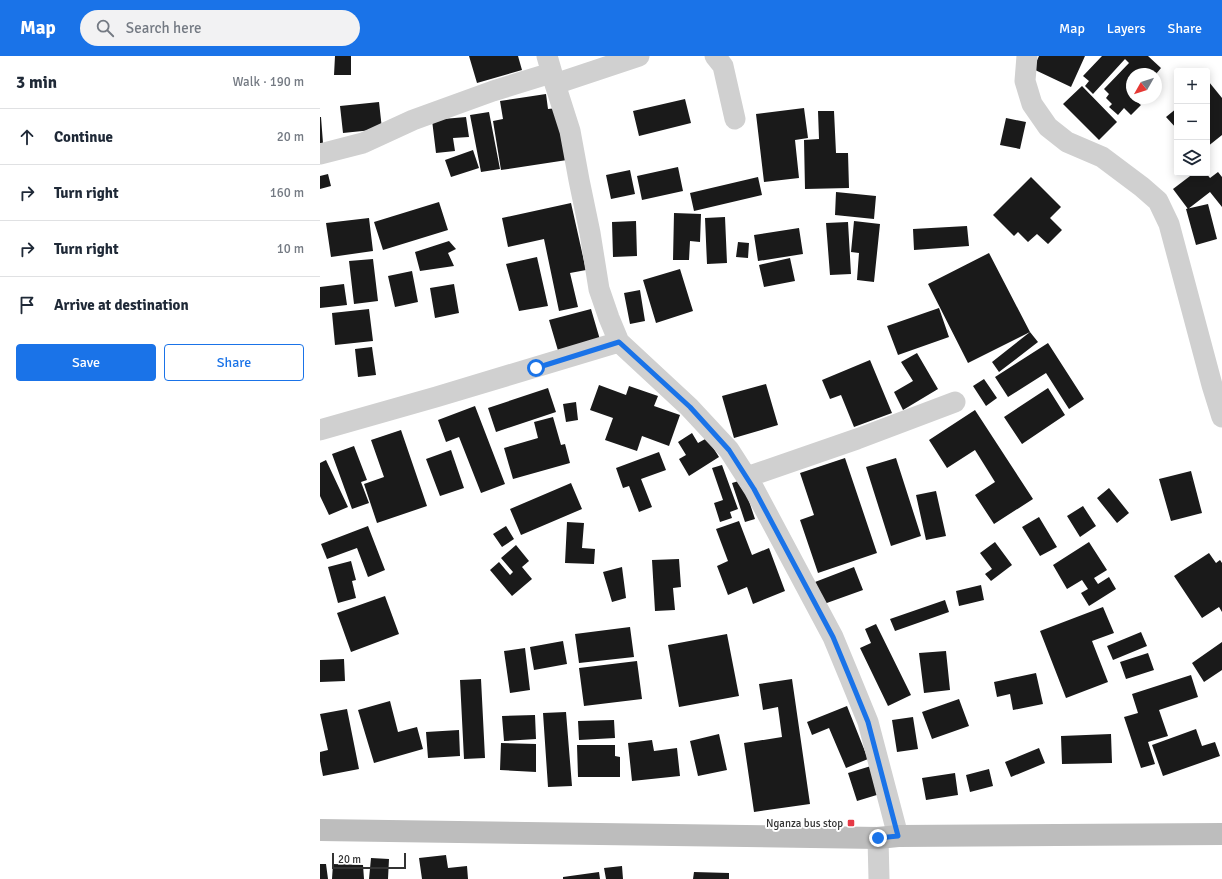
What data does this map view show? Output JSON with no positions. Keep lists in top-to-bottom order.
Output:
{
  "places": {
    "transit": ["Nganza bus stop"]
  },
  "scale_bar": "20 m",
  "north": "bottom left",
  "page": {
    "header": "Map",
    "search": "Search here",
    "nav": ["Map", "Layers", "Share"],
    "heading": ["3 min", "Walk · 190 m"],
    "map_buttons": ["+", "−"],
    "list": [
      ["Continue", "20 m"],
      ["Turn right", "160 m"],
      ["Turn right", "10 m"],
      "Arrive at destination"
    ],
    "buttons": ["Save", "Share"],
    "scale": "20 m"
  }
}
